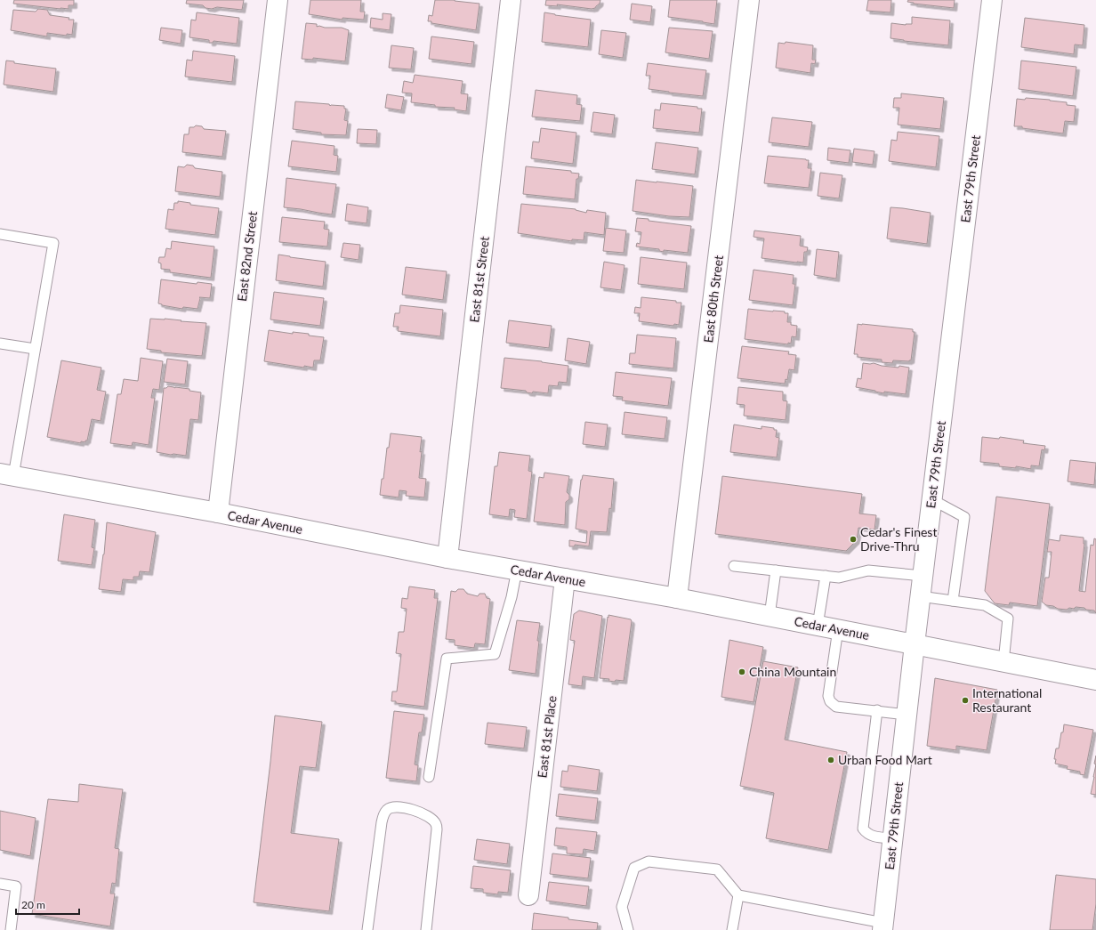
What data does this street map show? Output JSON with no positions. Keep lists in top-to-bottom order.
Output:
{
  "streets": {
    "street": [
      "East 79th Street",
      "East 82nd Street",
      "East 81st Street",
      "East 80th Street",
      "Cedar Avenue",
      "East 81st Place"
    ]
  },
  "crossings": [
    ["East 79th Street", "Cedar Avenue"],
    ["East 82nd Street", "Cedar Avenue"],
    ["East 81st Street", "Cedar Avenue"],
    ["East 80th Street", "Cedar Avenue"],
    ["Cedar Avenue", "East 81st Place"]
  ],
  "places": [
    "Cedar's Finest Drive-Thru",
    "China Mountain",
    "International Restaurant",
    "Urban Food Mart"
  ],
  "scale_bar": "20 m"
}
